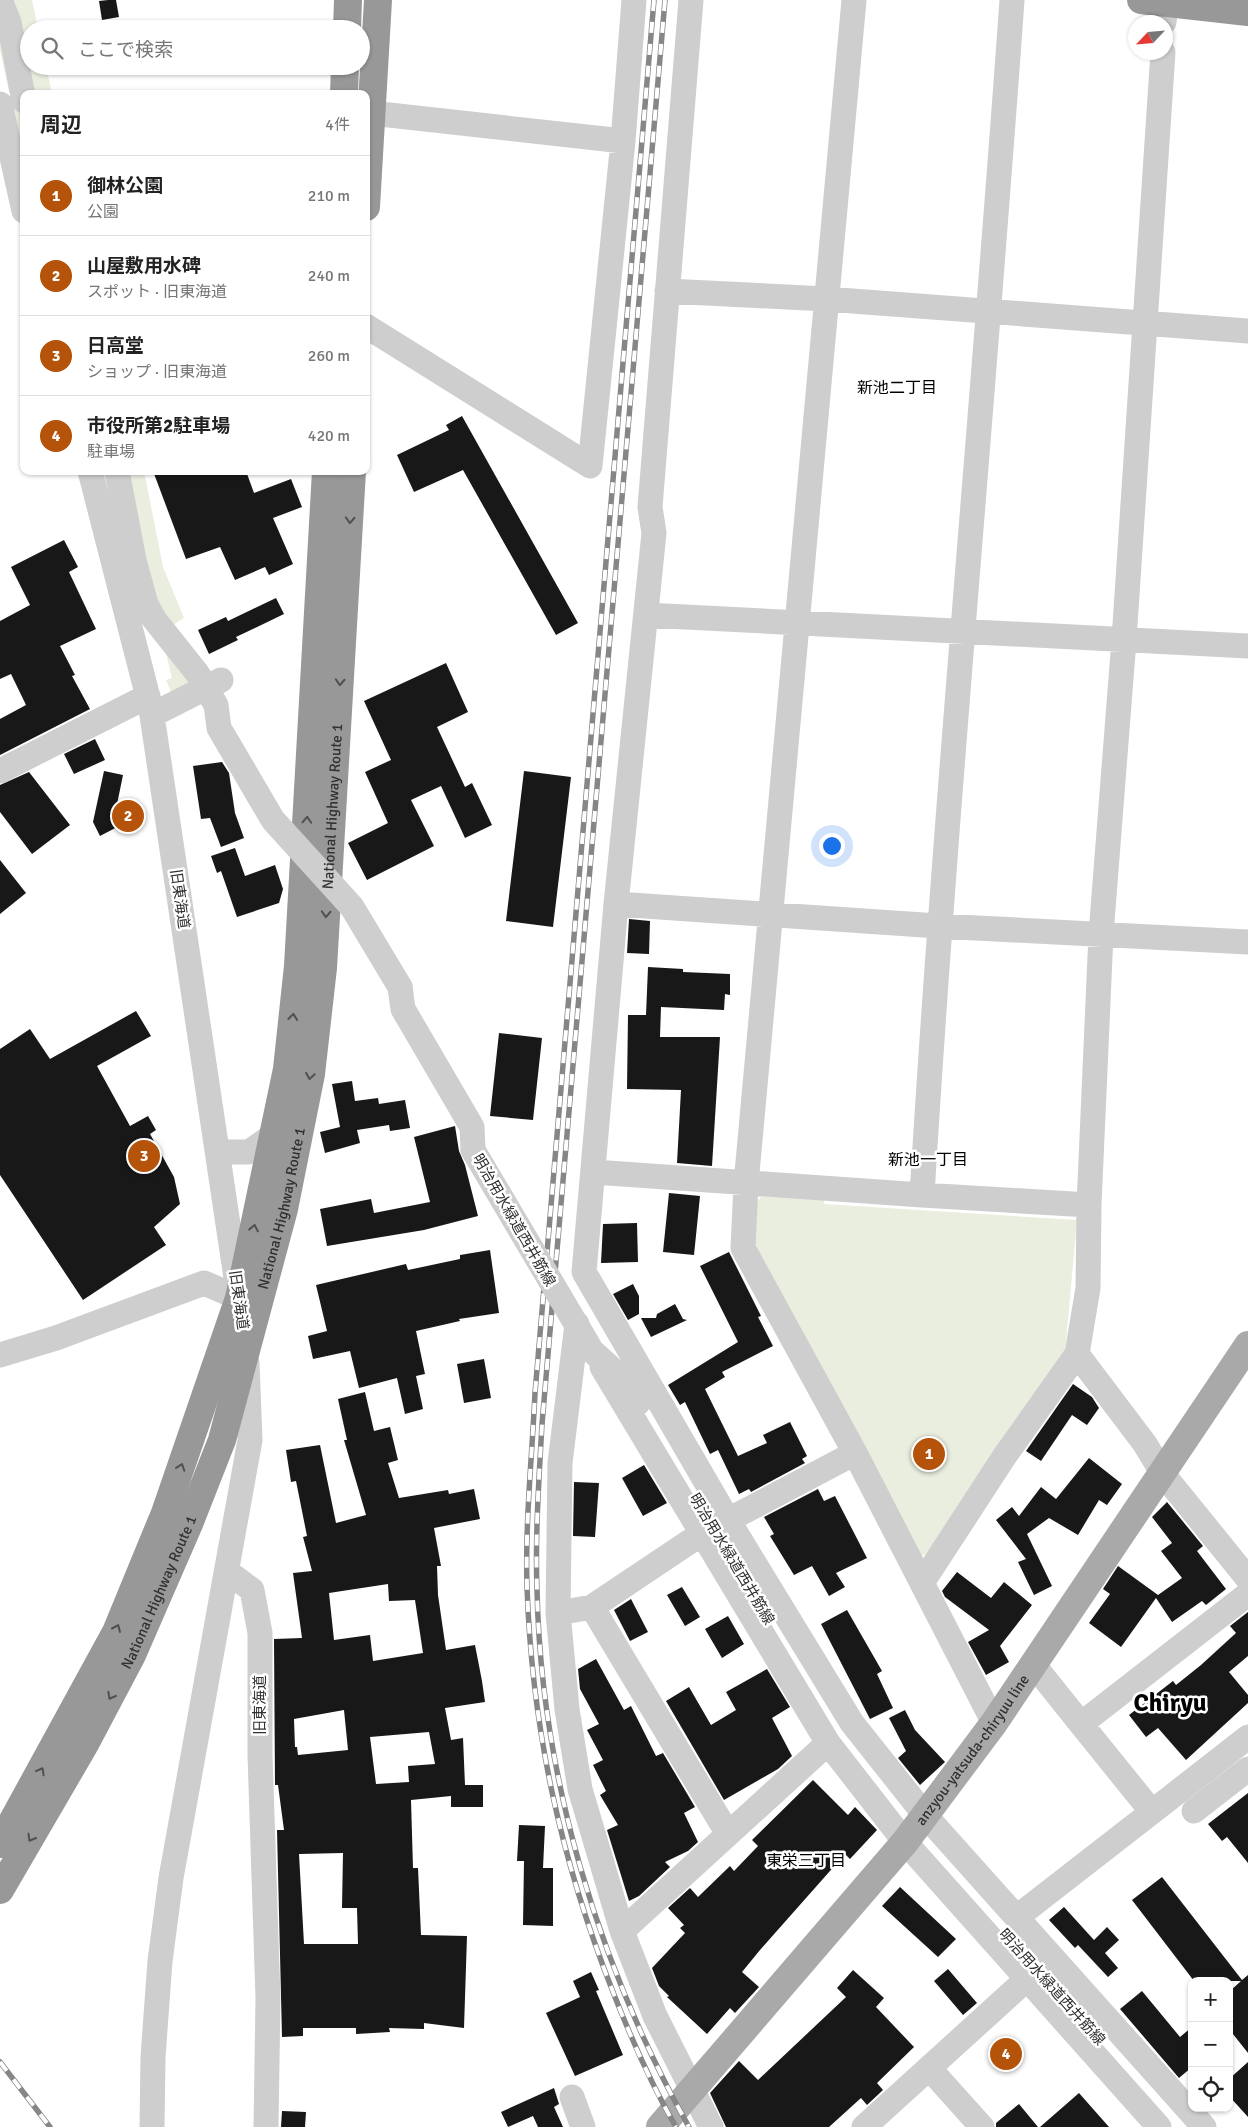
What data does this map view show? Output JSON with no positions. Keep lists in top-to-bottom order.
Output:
{
  "streets": {
    "highway": ["National Highway Route 1"],
    "main road": ["anzyou-yatsuda-chiryuu line"],
    "street": ["旧東海道", "明治用水緑道西井筋線"]
  },
  "crossings": [
    ["National Highway Route 1", "旧東海道"],
    ["明治用水緑道西井筋線", "anzyou-yatsuda-chiryuu line"]
  ],
  "districts": [
    "新池二丁目",
    "新池一丁目",
    "Chiryu",
    "東栄三丁目"
  ],
  "north": "bottom left",
  "page": {
    "search": "ここで検索",
    "heading": ["周辺", "4件"],
    "list": [
      {
        "mark": "1",
        "name": "御林公園",
        "note": "公園",
        "value": "210 m"
      },
      {
        "mark": "2",
        "name": "山屋敷用水碑",
        "note": "スポット · 旧東海道",
        "value": "240 m"
      },
      {
        "mark": "3",
        "name": "日高堂",
        "note": "ショップ · 旧東海道",
        "value": "260 m"
      },
      {
        "mark": "4",
        "name": "市役所第2駐車場",
        "note": "駐車場",
        "value": "420 m"
      }
    ],
    "pins": [
      "2",
      "3",
      "1",
      "4"
    ],
    "map_buttons": ["+", "−"]
  }
}
